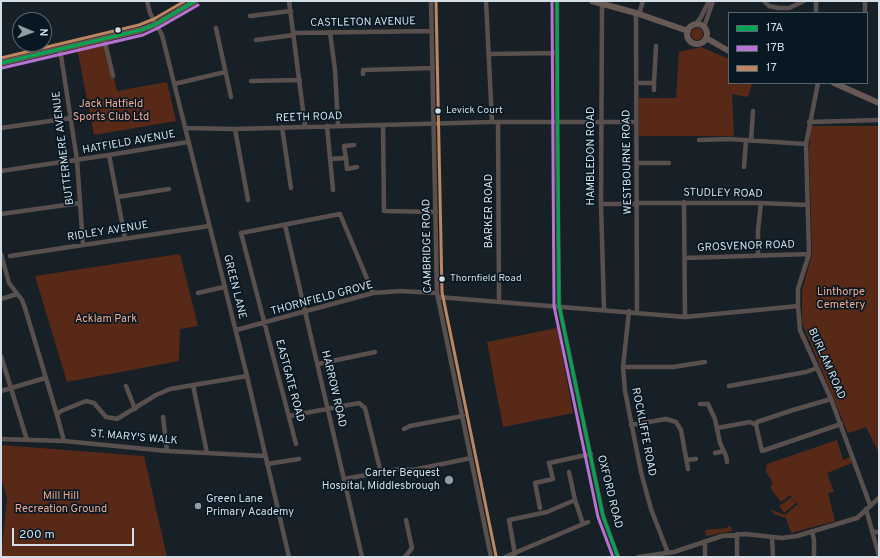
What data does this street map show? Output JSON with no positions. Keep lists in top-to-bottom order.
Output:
{
  "streets": {
    "street": [
      "CASTLETON AVENUE",
      "REETH ROAD",
      "HATFIELD AVENUE",
      "BUTTERMERE AVENUE",
      "HAMBLEDON ROAD",
      "WESTBOURNE ROAD",
      "STUDLEY ROAD",
      "BARKER ROAD",
      "RIDLEY AVENUE",
      "CAMBRIDGE ROAD",
      "GROSVENOR ROAD",
      "GREEN LANE",
      "THORNFIELD GROVE",
      "BURLAM ROAD",
      "EASTGATE ROAD",
      "HARROW ROAD",
      "ROCKLIFFE ROAD",
      "ST. MARY'S WALK",
      "OXFORD ROAD"
    ]
  },
  "crossings": [
    ["CASTLETON AVENUE", "CAMBRIDGE ROAD"],
    ["REETH ROAD", "HAMBLEDON ROAD"],
    ["REETH ROAD", "WESTBOURNE ROAD"],
    ["REETH ROAD", "BARKER ROAD"],
    ["REETH ROAD", "CAMBRIDGE ROAD"],
    ["REETH ROAD", "GREEN LANE"],
    ["REETH ROAD", "OXFORD ROAD"],
    ["HATFIELD AVENUE", "BUTTERMERE AVENUE"],
    ["HATFIELD AVENUE", "GREEN LANE"],
    ["BUTTERMERE AVENUE", "RIDLEY AVENUE"],
    ["HAMBLEDON ROAD", "STUDLEY ROAD"],
    ["WESTBOURNE ROAD", "STUDLEY ROAD"],
    ["STUDLEY ROAD", "BURLAM ROAD"],
    ["RIDLEY AVENUE", "GREEN LANE"],
    ["CAMBRIDGE ROAD", "THORNFIELD GROVE"],
    ["GROSVENOR ROAD", "BURLAM ROAD"],
    ["GREEN LANE", "THORNFIELD GROVE"],
    ["GREEN LANE", "ST. MARY'S WALK"],
    ["THORNFIELD GROVE", "EASTGATE ROAD"],
    ["THORNFIELD GROVE", "HARROW ROAD"],
    ["EASTGATE ROAD", "HARROW ROAD"]
  ],
  "parks": [
    "Jack Hatfield Sports Club Ltd",
    "Linthorpe Cemetery",
    "Acklam Park",
    "Mill Hill Recreation Ground"
  ],
  "places": [
    "Levick Court",
    "Thornfield Road",
    "Carter Bequest Hospital, Middlesbrough",
    "Green Lane Primary Academy"
  ],
  "lines": ["transit line 17A", "transit line 17B", "transit line 17"],
  "legend": ["17A", "17B", "17"],
  "scale_bar": "200 m",
  "north": "right"
}
